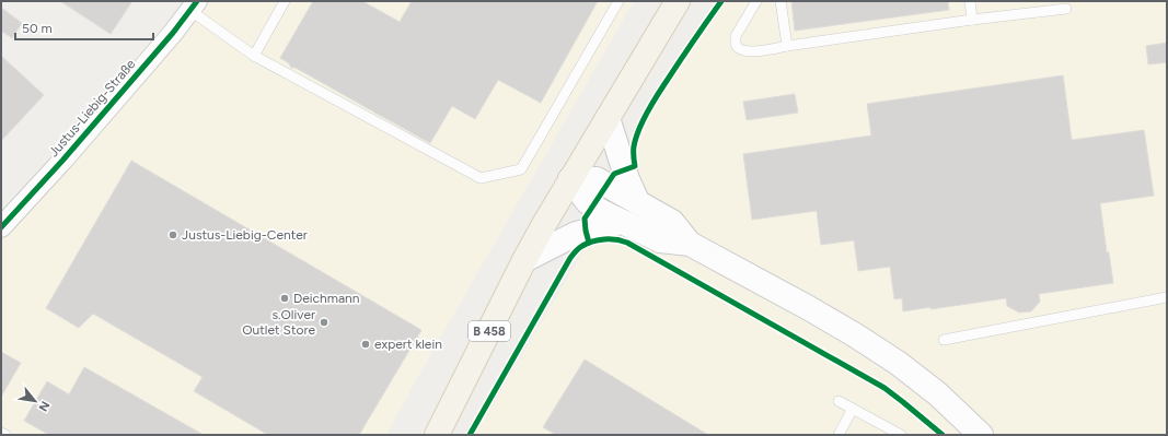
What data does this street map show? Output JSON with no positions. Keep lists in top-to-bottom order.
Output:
{
  "streets": {
    "main road": ["B 458"],
    "street": ["Justus-Liebig-Straße"]
  },
  "places": [
    "Justus-Liebig-Center",
    "Deichmann",
    "s.Oliver Outlet Store",
    "expert klein"
  ],
  "scale_bar": "50 m",
  "north": "bottom right"
}
